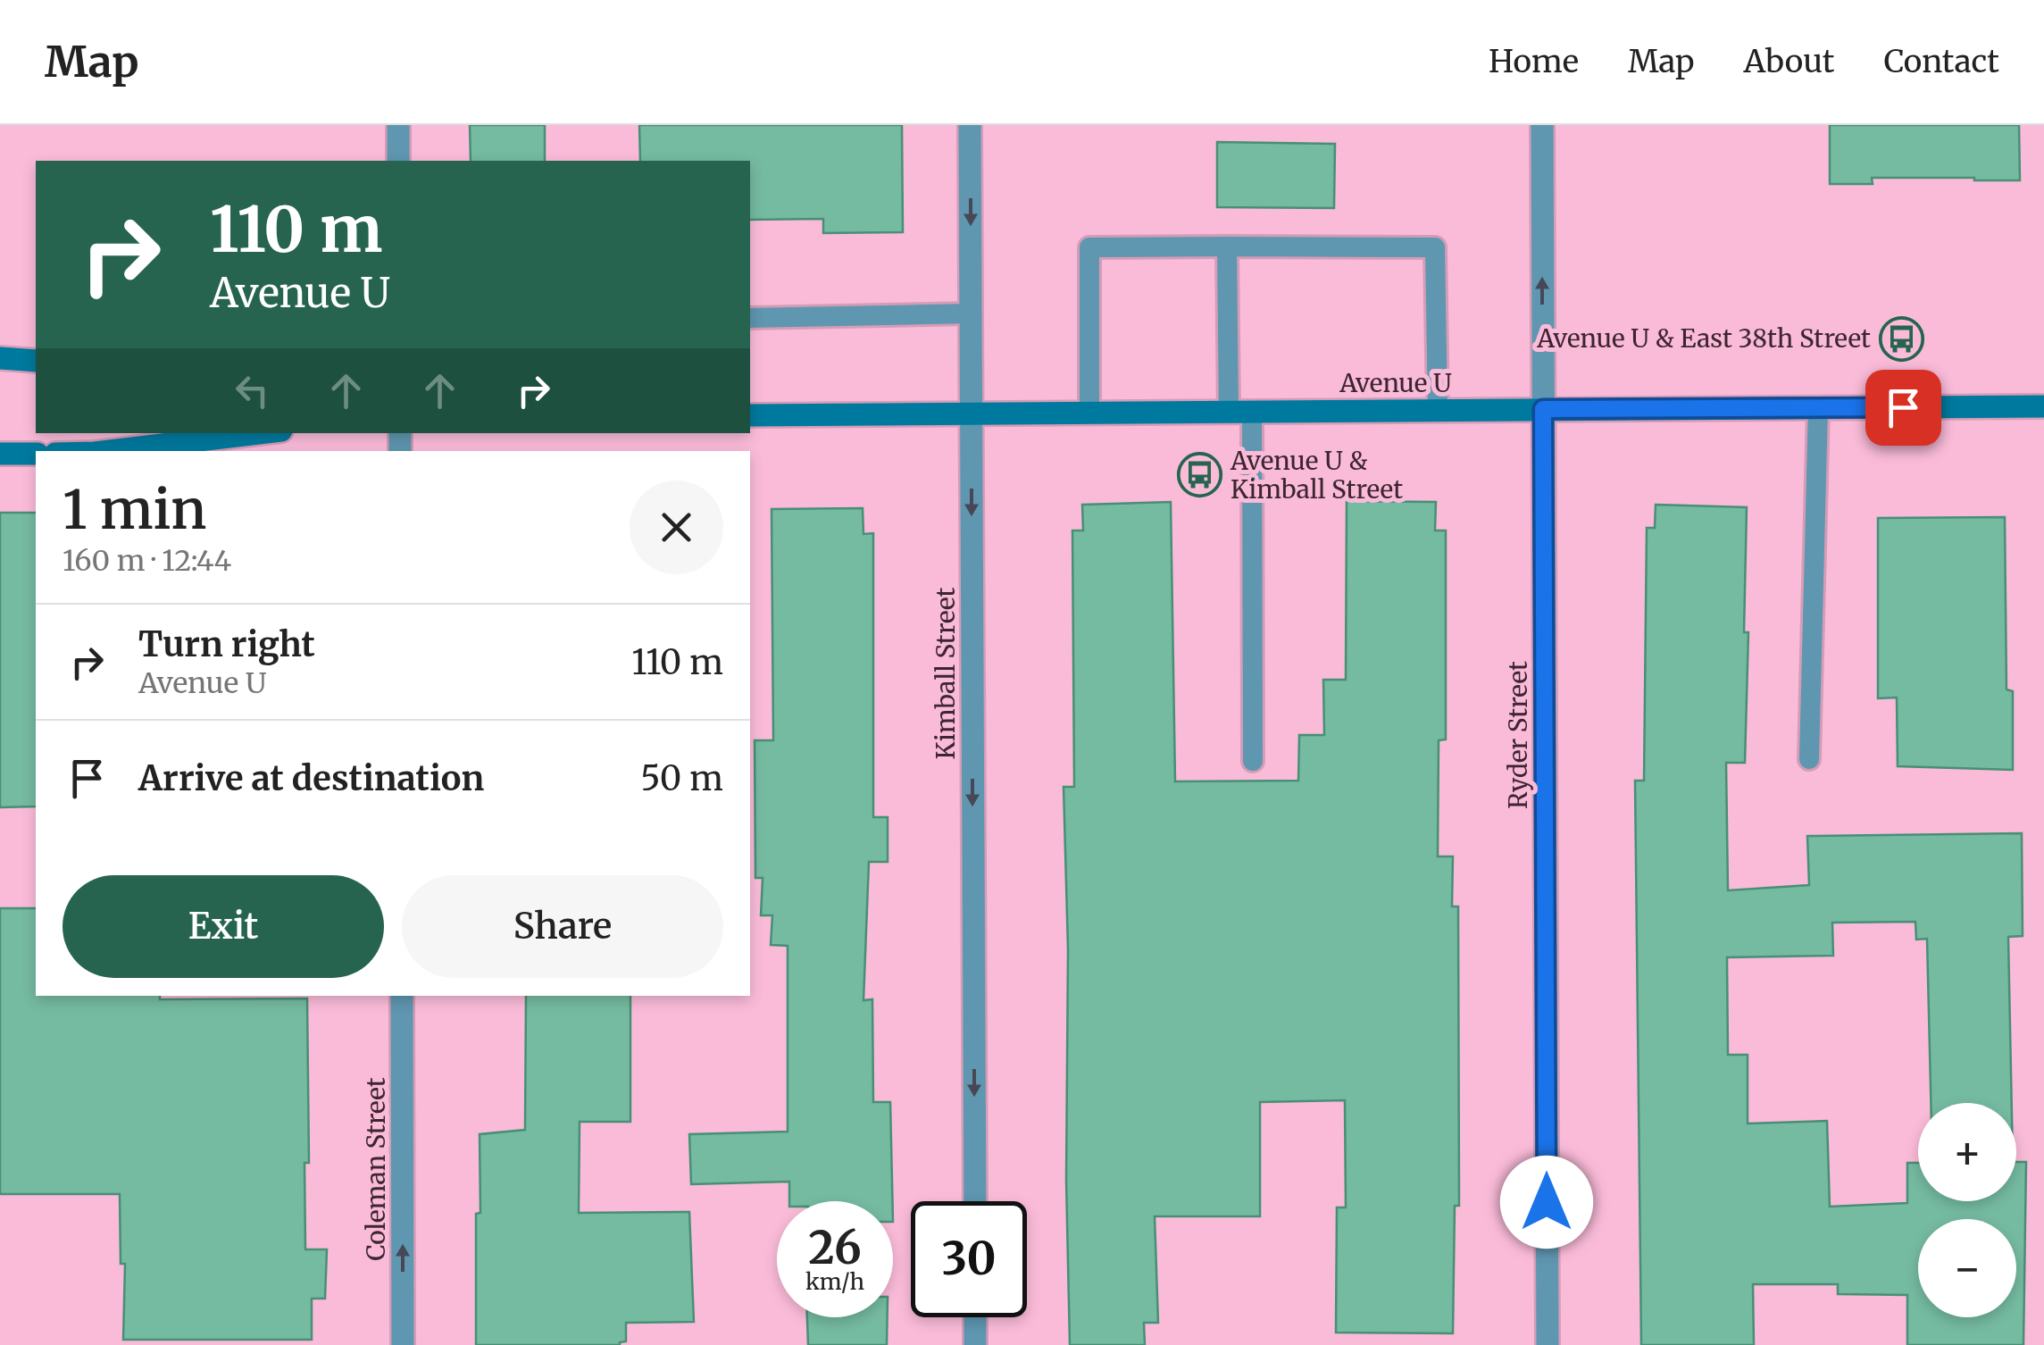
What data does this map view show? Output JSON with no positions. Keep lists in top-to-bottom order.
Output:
{
  "streets": {
    "main road": ["Avenue U"],
    "street": ["Kimball Street", "Ryder Street", "Coleman Street"]
  },
  "crossings": [
    ["Avenue U", "Kimball Street"],
    ["Avenue U", "Ryder Street"]
  ],
  "one_way": ["Kimball Street", "Coleman Street"],
  "places": {
    "bus stop": ["Avenue U & East 38th Street", "Avenue U & Kimball Street"]
  },
  "page": {
    "header": "Map",
    "nav": [
      "Home",
      "Map",
      "About",
      "Contact"
    ],
    "turn": ["110 m", "Avenue U"],
    "heading": ["1 min", "160 m · 12:44"],
    "list": [
      {
        "name": "Turn right",
        "note": "Avenue U",
        "value": "110 m"
      },
      {
        "name": "Arrive at destination",
        "value": "50 m"
      }
    ],
    "buttons": ["Exit", "Share"],
    "map_buttons": ["+", "−"],
    "speed": "26 km/h",
    "limit": "30"
  }
}
